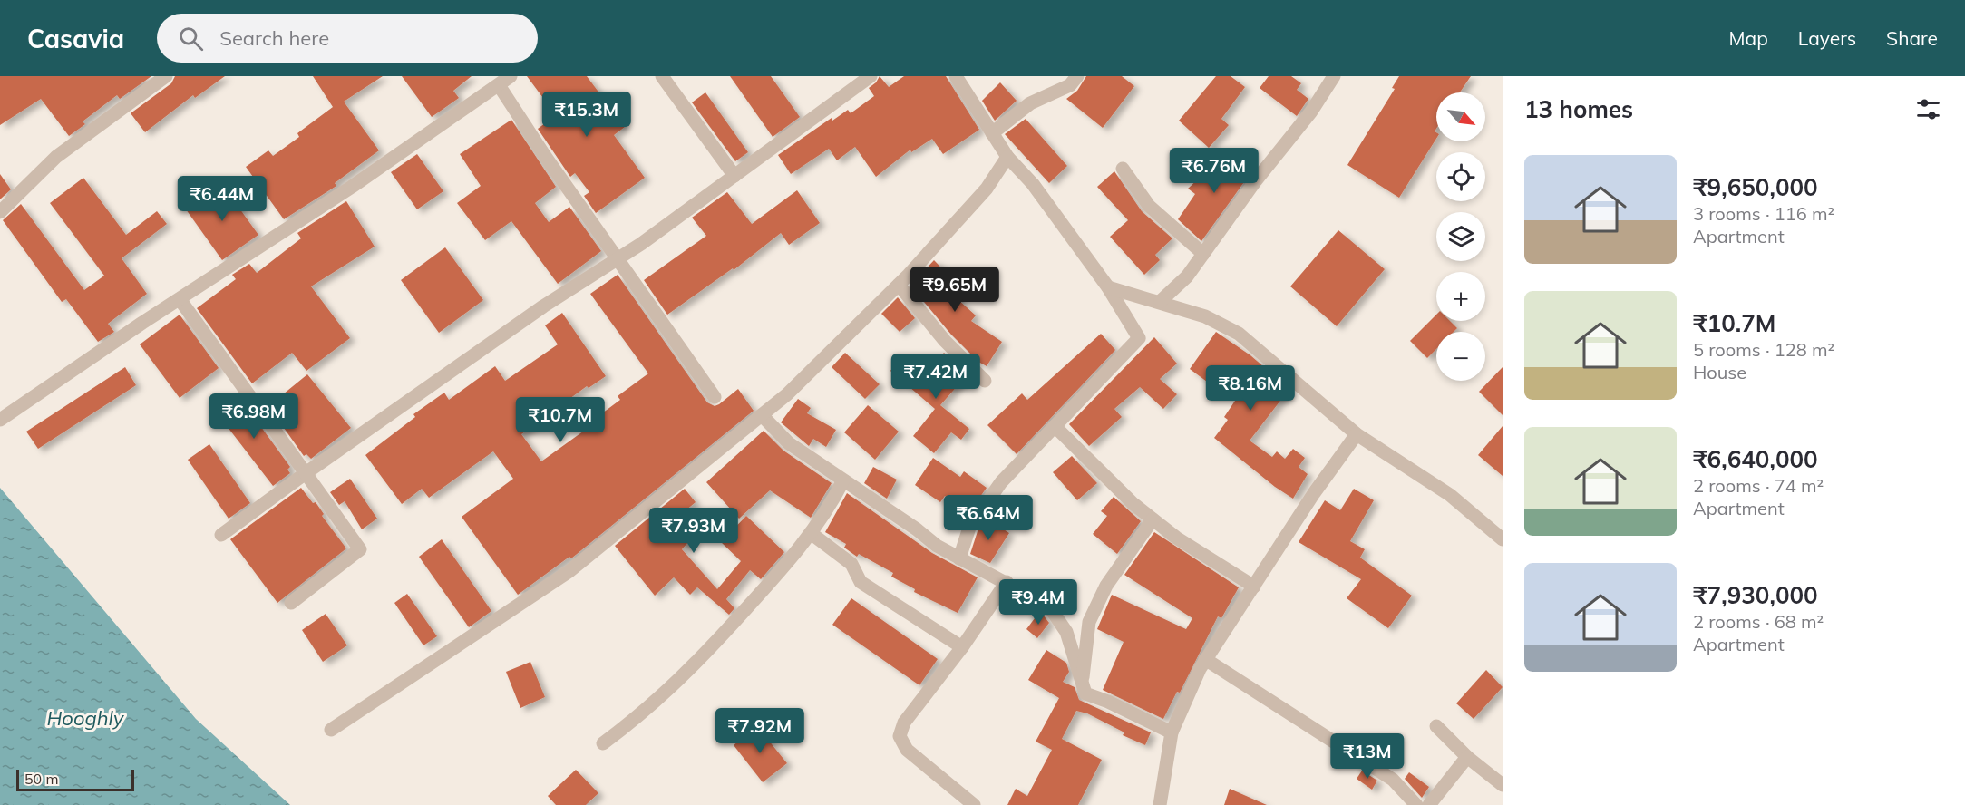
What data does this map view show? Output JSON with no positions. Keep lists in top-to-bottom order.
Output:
{
  "water": ["Hooghly"],
  "scale_bar": "50 m",
  "north": "bottom right",
  "page": {
    "header": "Casavia",
    "search": "Search here",
    "nav": ["Map", "Layers", "Share"],
    "heading": "13 homes",
    "price": [
      "₹15.3M",
      "₹6.76M",
      "₹6.44M",
      "₹9.65M",
      "₹7.42M",
      "₹8.16M",
      "₹6.98M",
      "₹10.7M",
      "₹6.64M",
      "₹7.93M",
      "₹9.4M",
      "₹7.92M",
      "₹13M"
    ],
    "map_buttons": ["+", "−"],
    "list": [
      {
        "name": "₹9,650,000",
        "note": "3 rooms · 116 m² · Apartment"
      },
      {
        "name": "₹10.7M",
        "note": "5 rooms · 128 m² · House"
      },
      {
        "name": "₹6,640,000",
        "note": "2 rooms · 74 m² · Apartment"
      },
      {
        "name": "₹7,930,000",
        "note": "2 rooms · 68 m² · Apartment"
      }
    ],
    "scale": "50 m"
  }
}
